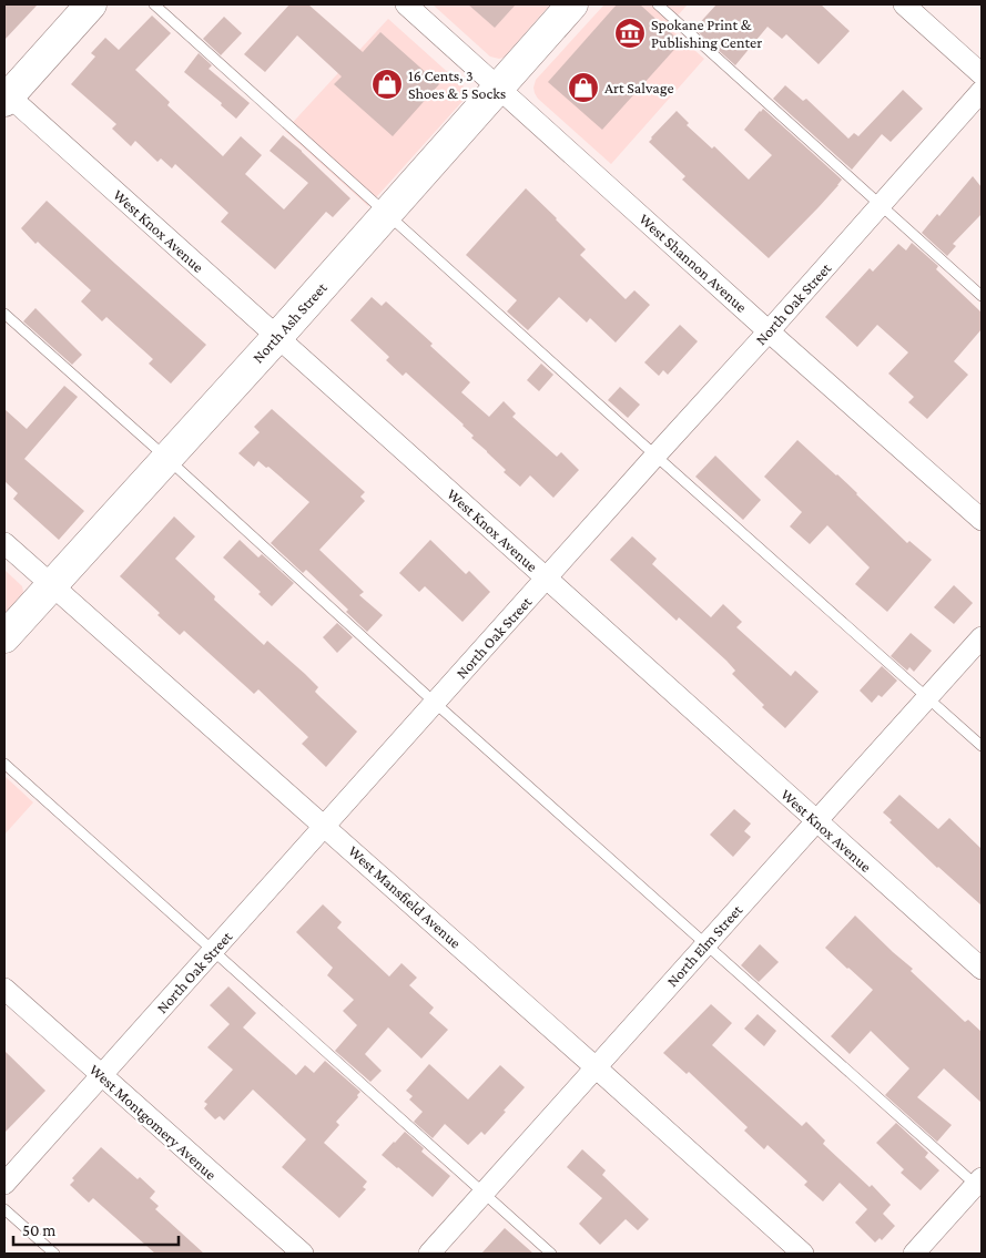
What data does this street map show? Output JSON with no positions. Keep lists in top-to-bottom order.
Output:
{
  "streets": {
    "main road": ["North Ash Street"],
    "street": [
      "West Knox Avenue",
      "West Shannon Avenue",
      "North Oak Street",
      "West Mansfield Avenue",
      "North Elm Street",
      "West Montgomery Avenue"
    ]
  },
  "crossings": [
    ["West Knox Avenue", "North Oak Street"],
    ["West Knox Avenue", "North Ash Street"],
    ["West Knox Avenue", "North Elm Street"],
    ["West Shannon Avenue", "North Oak Street"],
    ["West Shannon Avenue", "North Ash Street"],
    ["North Oak Street", "West Mansfield Avenue"],
    ["North Oak Street", "West Montgomery Avenue"],
    ["North Ash Street", "West Mansfield Avenue"],
    ["West Mansfield Avenue", "North Elm Street"]
  ],
  "places": {
    "museum": ["Spokane Print & Publishing Center"],
    "shop": ["16 Cents, 3 Shoes & 5 Socks", "Art Salvage"]
  },
  "scale_bar": "50 m"
}
